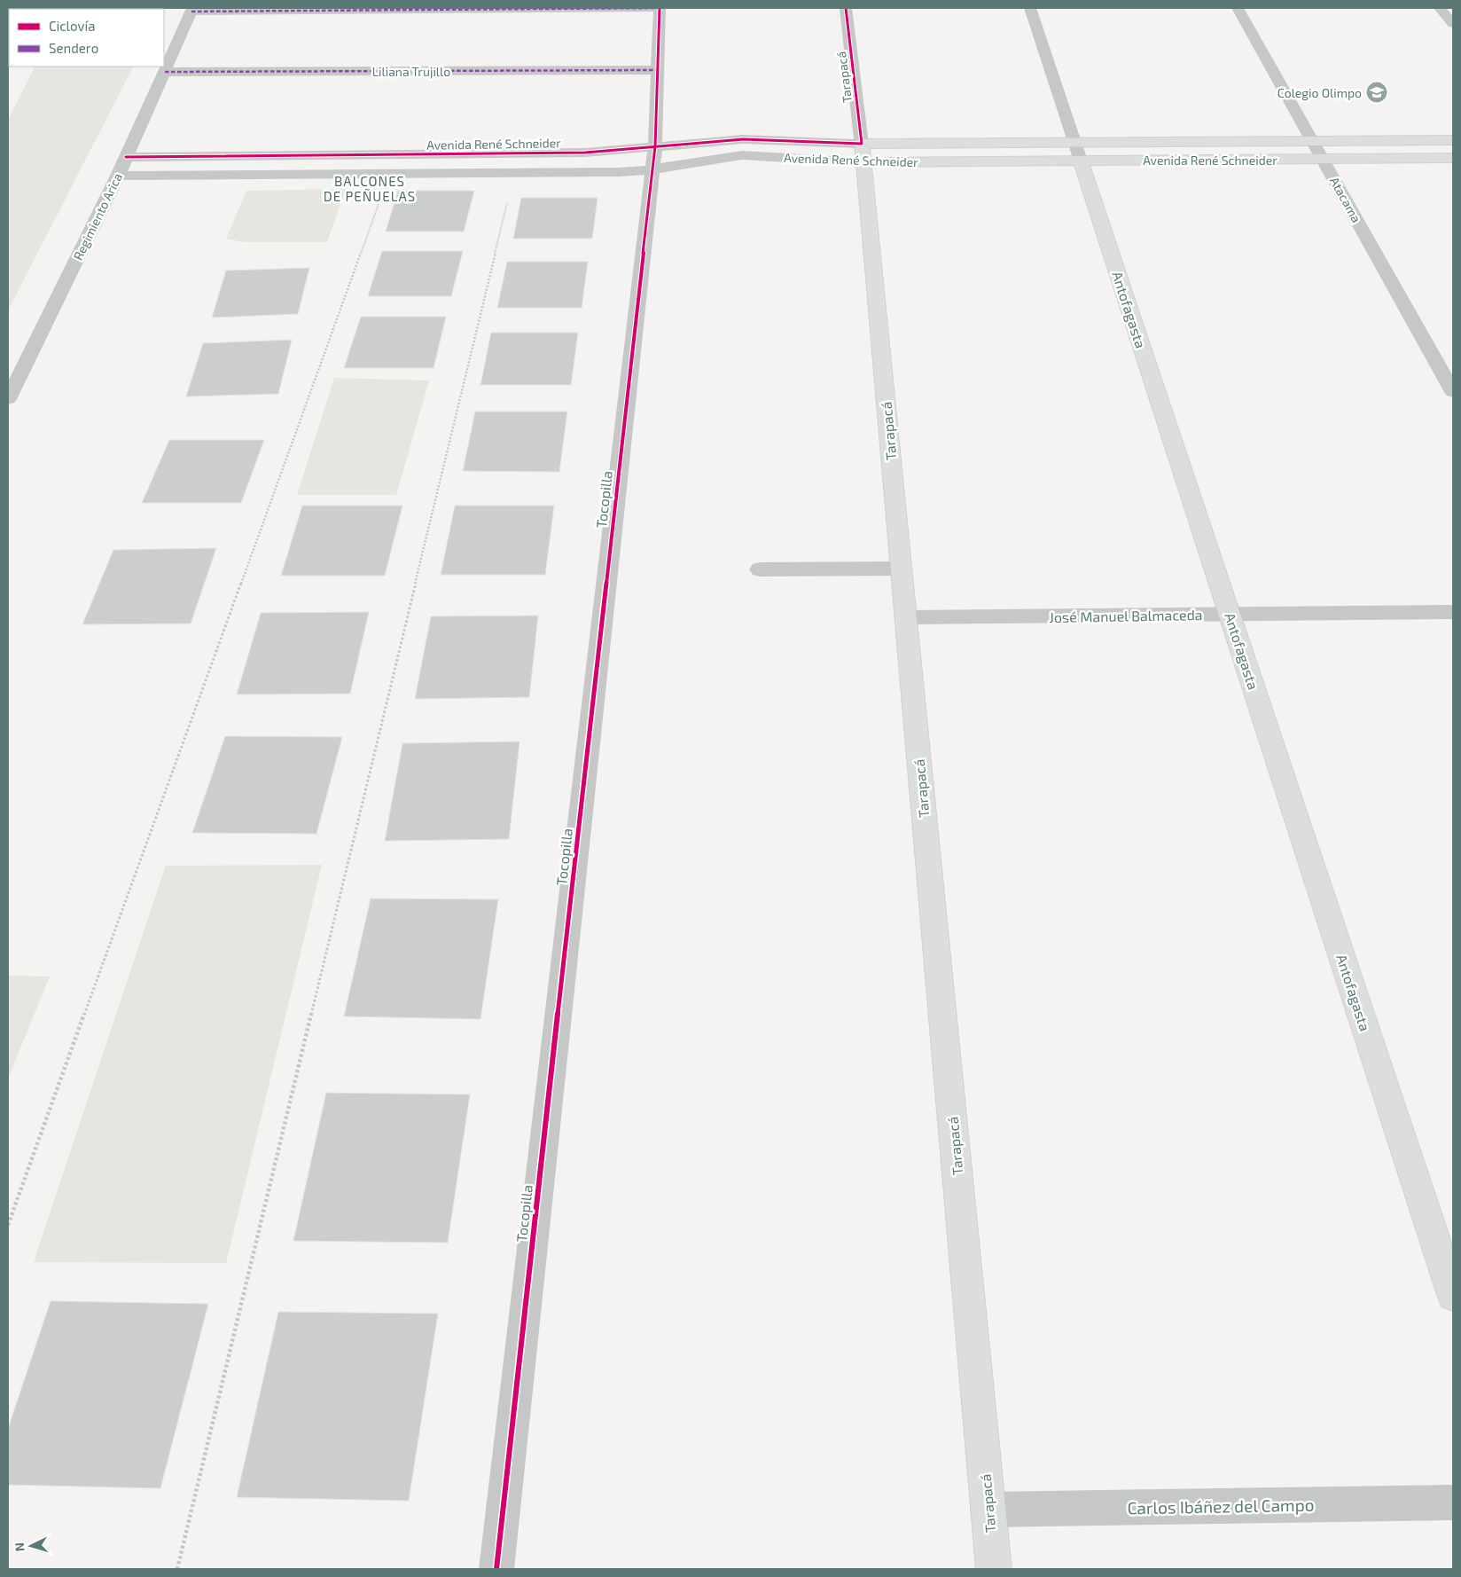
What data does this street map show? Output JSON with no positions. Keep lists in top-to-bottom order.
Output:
{
  "streets": {
    "main road": ["Tarapacá", "Avenida René Schneider", "Antofagasta"],
    "street": [
      "Liliana Trujillo",
      "Atacama",
      "Regimiento Arica",
      "Tocopilla",
      "José Manuel Balmaceda",
      "Carlos Ibáñez del Campo"
    ]
  },
  "crossings": [
    ["Liliana Trujillo", "Regimiento Arica"],
    ["Liliana Trujillo", "Tocopilla"],
    ["Tarapacá", "Avenida René Schneider"],
    ["Tarapacá", "José Manuel Balmaceda"],
    ["Tarapacá", "Carlos Ibáñez del Campo"],
    ["Avenida René Schneider", "Atacama"],
    ["Avenida René Schneider", "Regimiento Arica"],
    ["Avenida René Schneider", "Antofagasta"],
    ["Avenida René Schneider", "Tocopilla"],
    ["Antofagasta", "José Manuel Balmaceda"]
  ],
  "districts": ["BALCONES DE PEÑUELAS"],
  "places": {
    "school or university": ["Colegio Olimpo"]
  },
  "legend": ["Ciclovía", "Sendero"],
  "north": "left"
}
